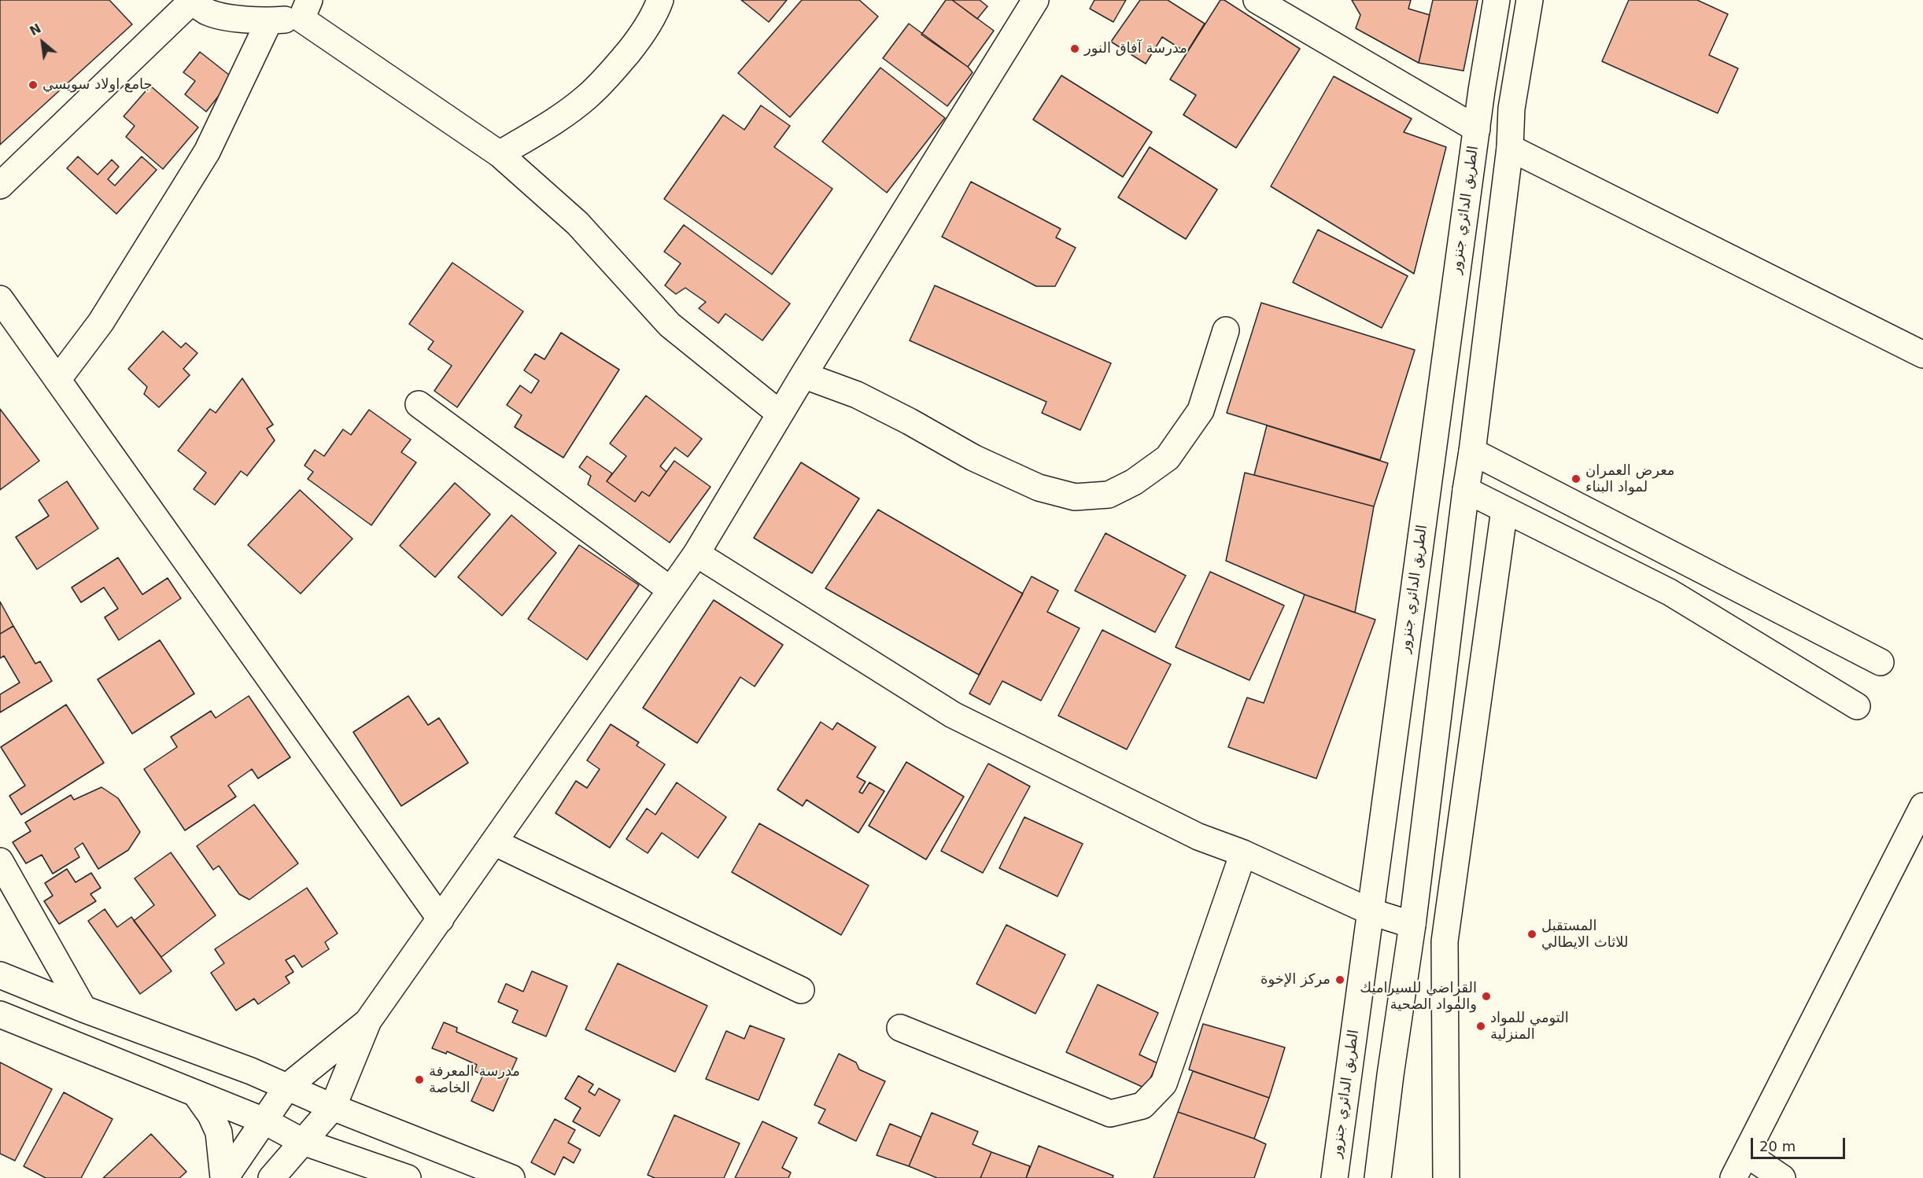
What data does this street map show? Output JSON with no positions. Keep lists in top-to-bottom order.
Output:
{
  "streets": {
    "street": ["الطريق الدائري جنزور"]
  },
  "places": [
    "مدرسة آفاق النور",
    "جامع اولاد سويسي",
    "معرض العمران لمواد البناء",
    "المستقبل للاثاث الايطالي",
    "مركز الإخوة",
    "القراضي للسيراميك والمواد الصحية",
    "التومي للمواد المنزلية",
    "مدرسة المعرفة الخاصة"
  ],
  "scale_bar": "20 m",
  "north": "top left"
}
